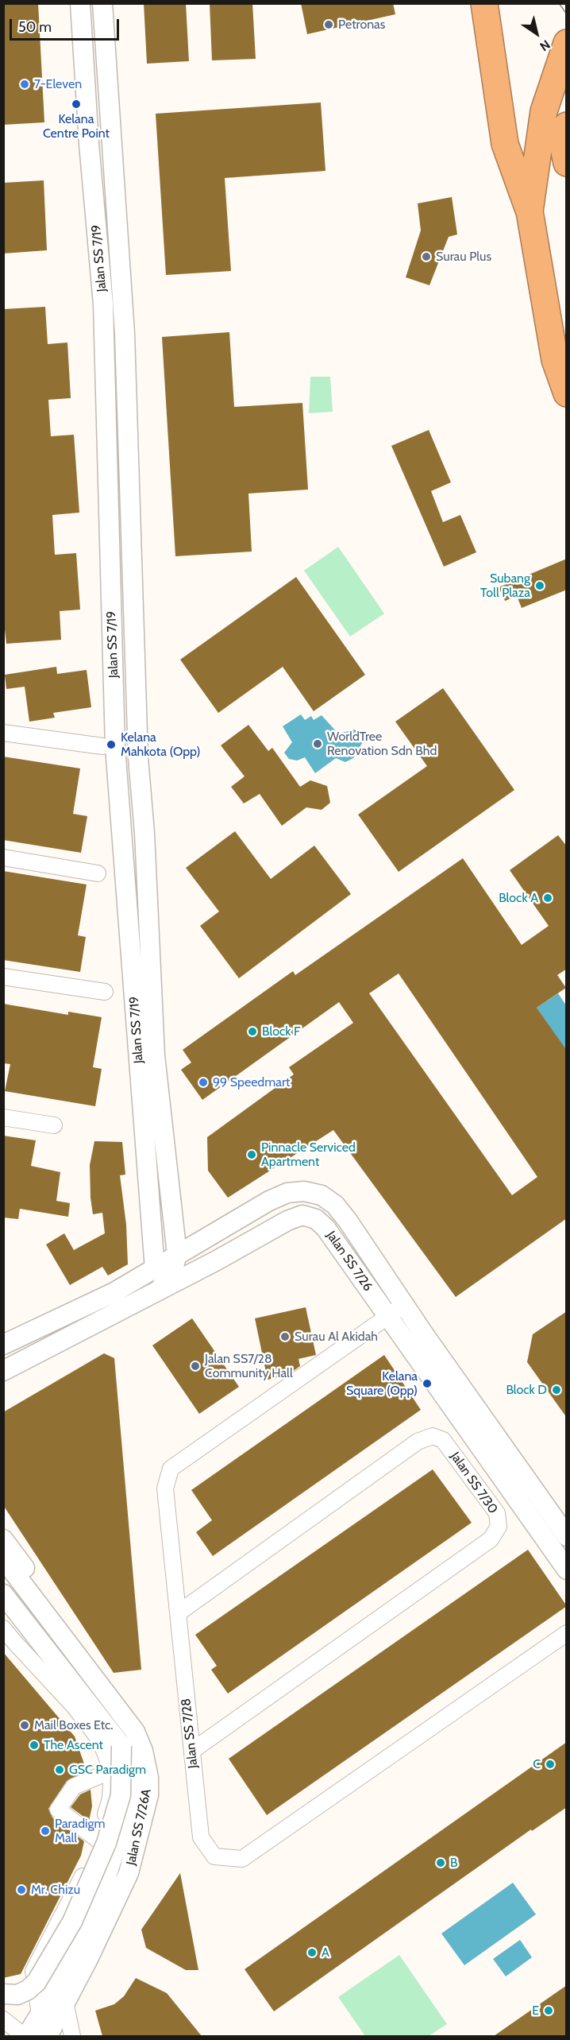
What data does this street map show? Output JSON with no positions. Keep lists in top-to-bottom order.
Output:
{
  "streets": {
    "street": [
      "Jalan SS 7/19",
      "Jalan SS 7/26",
      "Jalan SS 7/30",
      "Jalan SS 7/28",
      "Jalan SS 7/26A"
    ]
  },
  "crossings": [
    ["Jalan SS 7/19", "Jalan SS 7/26"],
    ["Jalan SS 7/26", "Jalan SS 7/28"],
    ["Jalan SS 7/30", "Jalan SS 7/28"]
  ],
  "places": [
    "Petronas",
    "7-Eleven",
    "Kelana Centre Point",
    "Surau Plus",
    "Subang Toll Plaza",
    "WorldTree Renovation Sdn Bhd",
    "Kelana Mahkota (Opp)",
    "Block A",
    "Block F",
    "99 Speedmart",
    "Pinnacle Serviced Apartment",
    "Surau Al Akidah",
    "Jalan SS7/28 Community Hall",
    "Kelana Square (Opp)",
    "Block D",
    "Mail Boxes Etc.",
    "The Ascent",
    "C",
    "GSC Paradigm",
    "Paradigm Mall",
    "B",
    "Mr. Chizu",
    "A",
    "E"
  ],
  "scale_bar": "50 m",
  "north": "bottom right"
}
